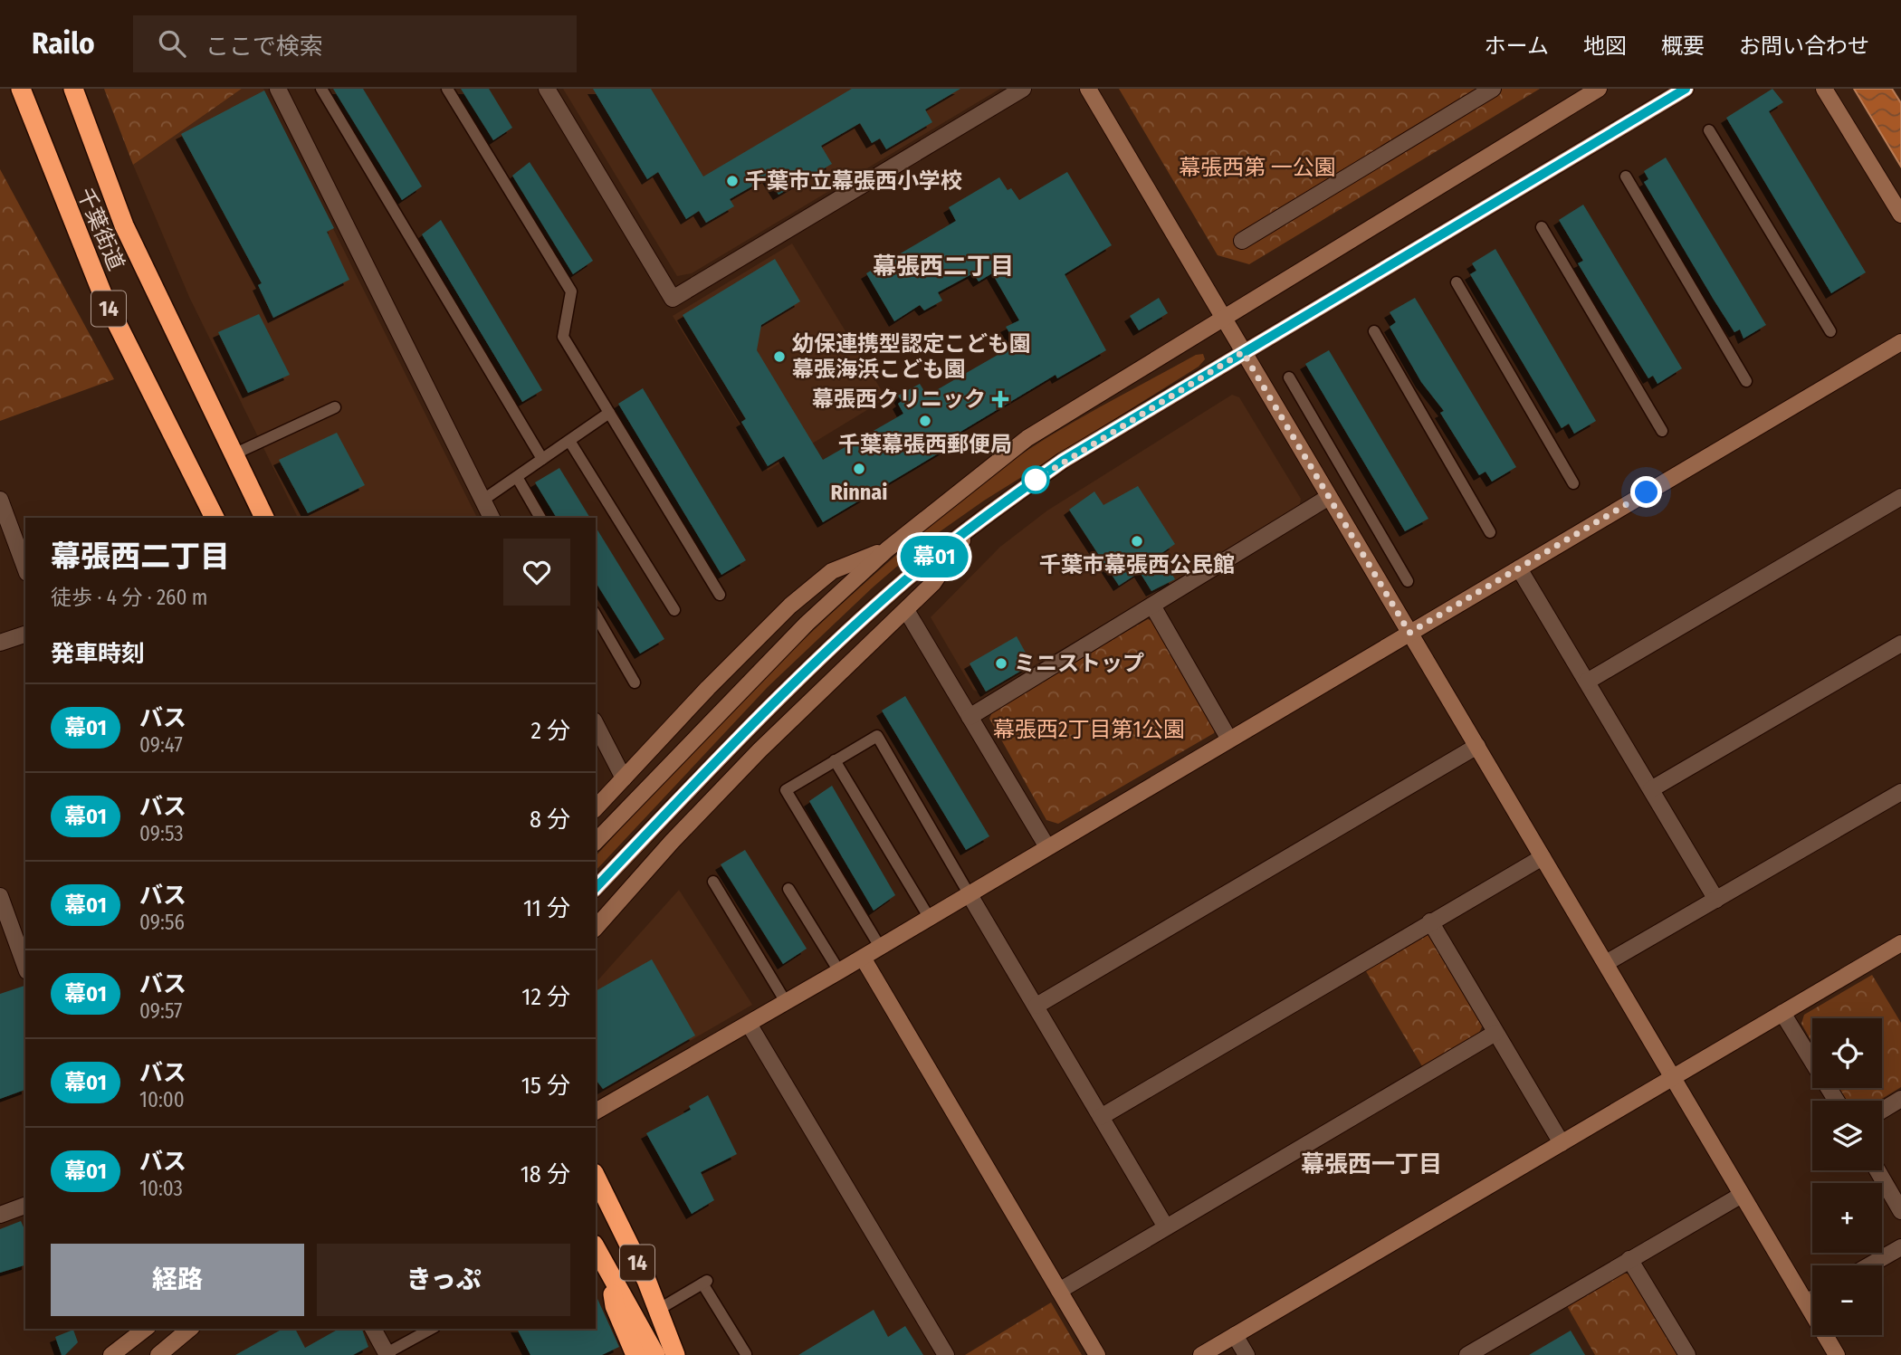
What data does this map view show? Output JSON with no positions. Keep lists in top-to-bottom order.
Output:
{
  "streets": {
    "highway": ["千葉街道", "14"]
  },
  "districts": ["幕張西二丁目", "幕張西一丁目"],
  "parks": ["幕張西第 一公園", "幕張西2丁目第1公園"],
  "places": {
    "other": [
      "千葉市立幕張西小学校",
      "幼保連携型認定こども園 幕張海浜こども園",
      "千葉幕張西郵便局",
      "Rinnai",
      "千葉市幕張西公民館",
      "ミニストップ"
    ],
    "health": ["幕張西クリニック"]
  },
  "lines": ["bus line 幕01"],
  "page": {
    "header": "Railo",
    "search": "ここで検索",
    "nav": [
      "ホーム",
      "地図",
      "概要",
      "お問い合わせ"
    ],
    "on_map": "幕01",
    "heading": [
      ["幕張西二丁目", "徒歩 · 4 分 · 260 m"],
      "発車時刻"
    ],
    "list": [
      {
        "mark": "幕01",
        "name": "バス",
        "note": "09:47",
        "value": "2 分"
      },
      {
        "mark": "幕01",
        "name": "バス",
        "note": "09:53",
        "value": "8 分"
      },
      {
        "mark": "幕01",
        "name": "バス",
        "note": "09:56",
        "value": "11 分"
      },
      {
        "mark": "幕01",
        "name": "バス",
        "note": "09:57",
        "value": "12 分"
      },
      {
        "mark": "幕01",
        "name": "バス",
        "note": "10:00",
        "value": "15 分"
      },
      {
        "mark": "幕01",
        "name": "バス",
        "note": "10:03",
        "value": "18 分"
      }
    ],
    "map_buttons": ["+", "−"],
    "buttons": ["経路", "きっぷ"]
  }
}
